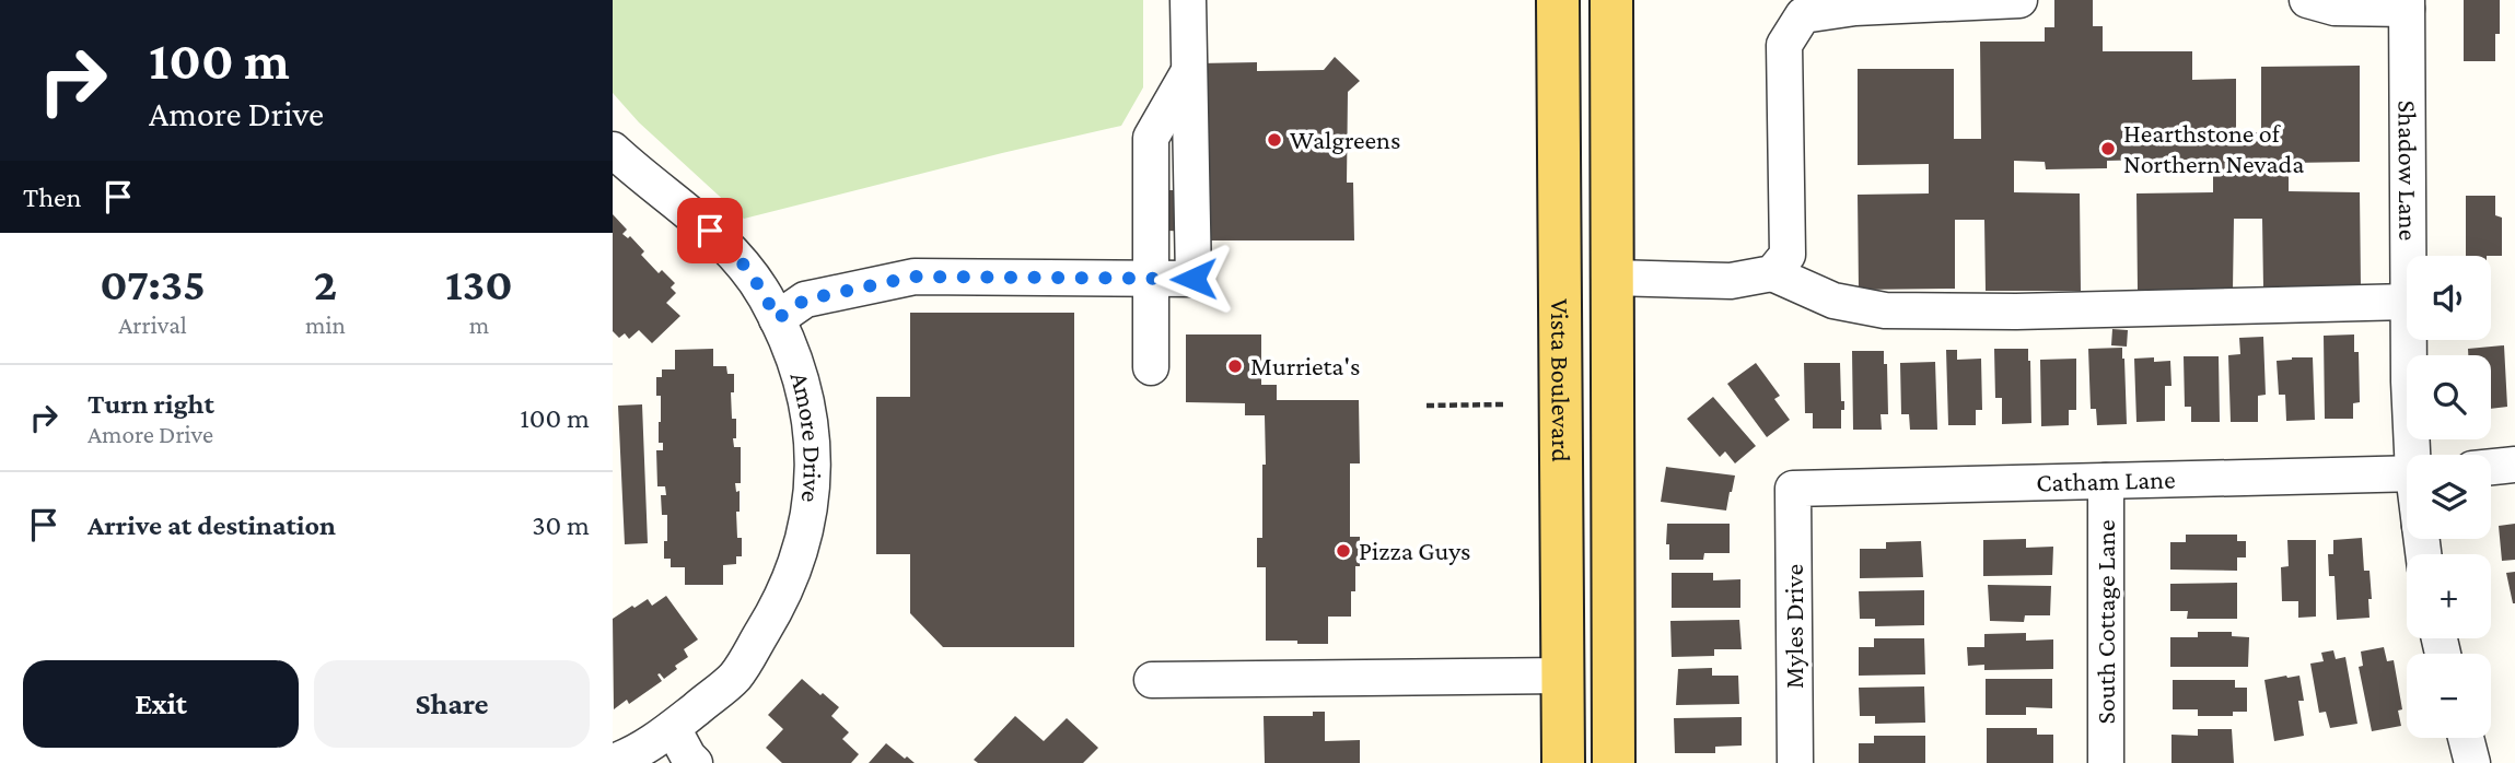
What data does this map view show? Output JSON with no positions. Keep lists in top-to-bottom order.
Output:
{
  "streets": {
    "main road": ["Vista Boulevard"],
    "street": [
      "Shadow Lane",
      "Amore Drive",
      "Catham Lane",
      "South Cottage Lane",
      "Myles Drive"
    ]
  },
  "crossings": [
    ["Catham Lane", "South Cottage Lane"],
    ["Catham Lane", "Myles Drive"]
  ],
  "places": [
    "Walgreens",
    "Hearthstone of Northern Nevada",
    "Murrieta's",
    "Pizza Guys"
  ],
  "page": {
    "turn": ["100 m", "Amore Drive"],
    "then": "Then",
    "eta": [
      "07:35",
      "Arrival",
      "2",
      "min",
      "130",
      "m"
    ],
    "map_buttons": ["+", "−"],
    "list": [
      {
        "name": "Turn right",
        "note": "Amore Drive",
        "value": "100 m"
      },
      {
        "name": "Arrive at destination",
        "value": "30 m"
      }
    ],
    "buttons": ["Exit", "Share"]
  }
}
